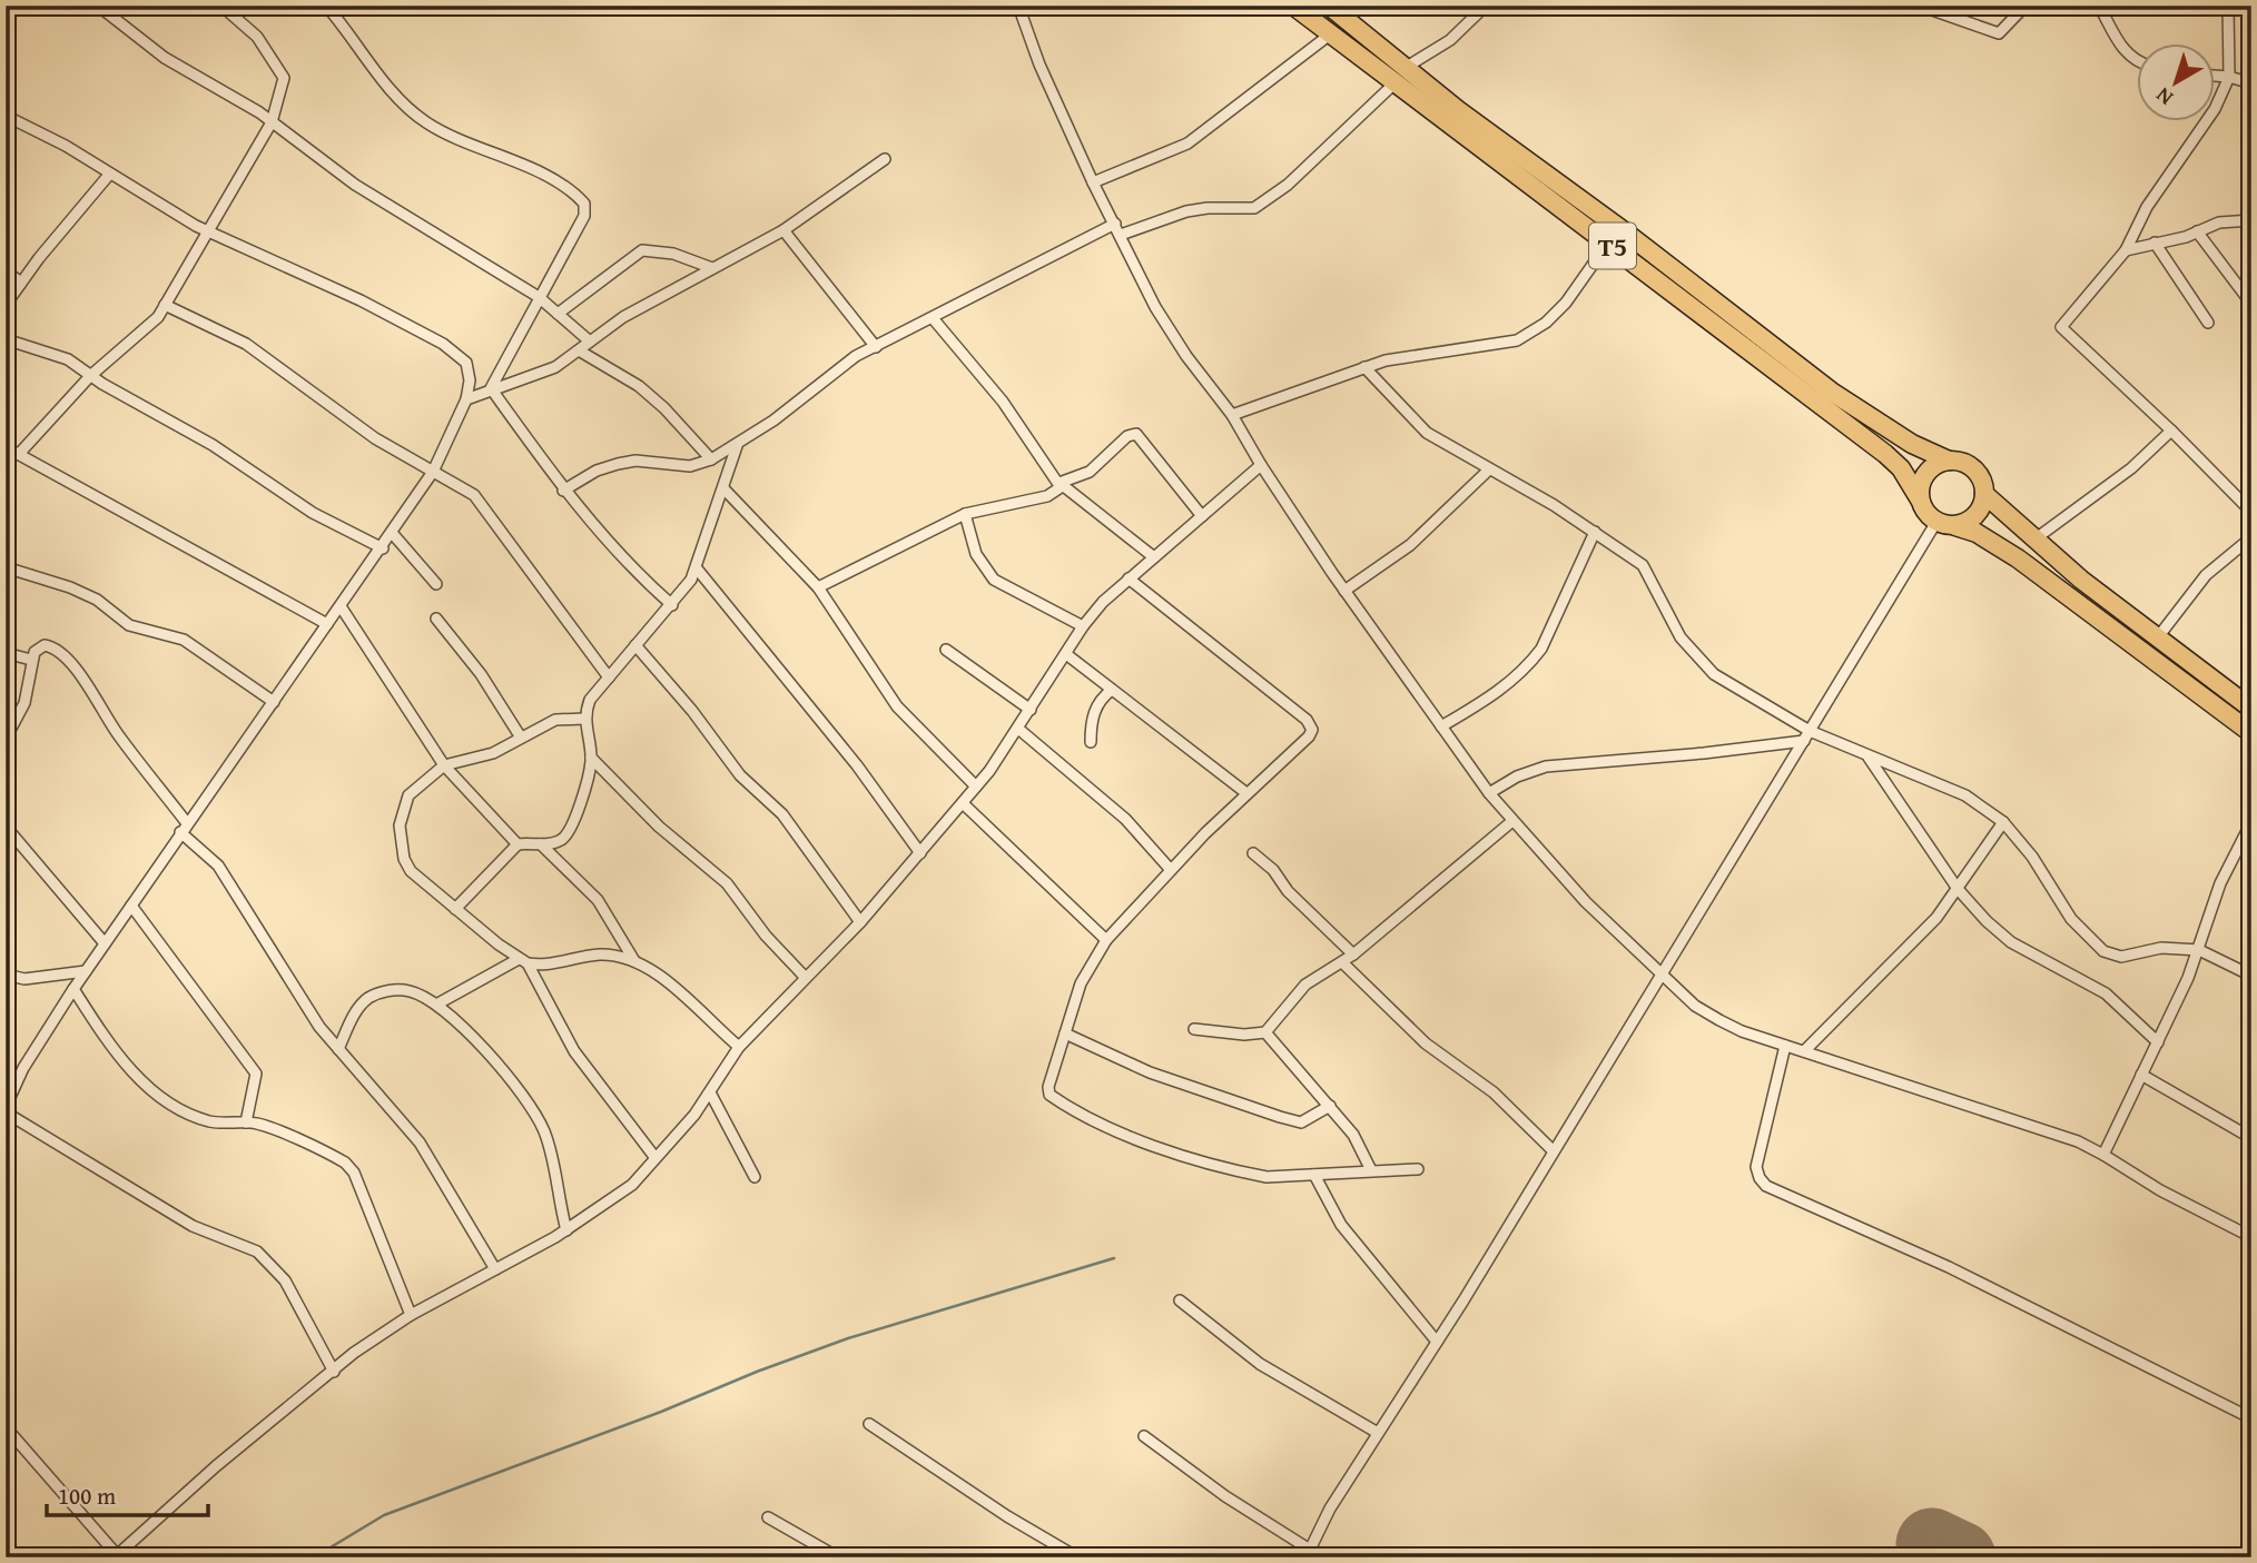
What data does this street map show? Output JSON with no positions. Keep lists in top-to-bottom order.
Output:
{
  "streets": {
    "highway": ["T5"]
  },
  "scale_bar": "100 m",
  "north": "bottom left"
}
